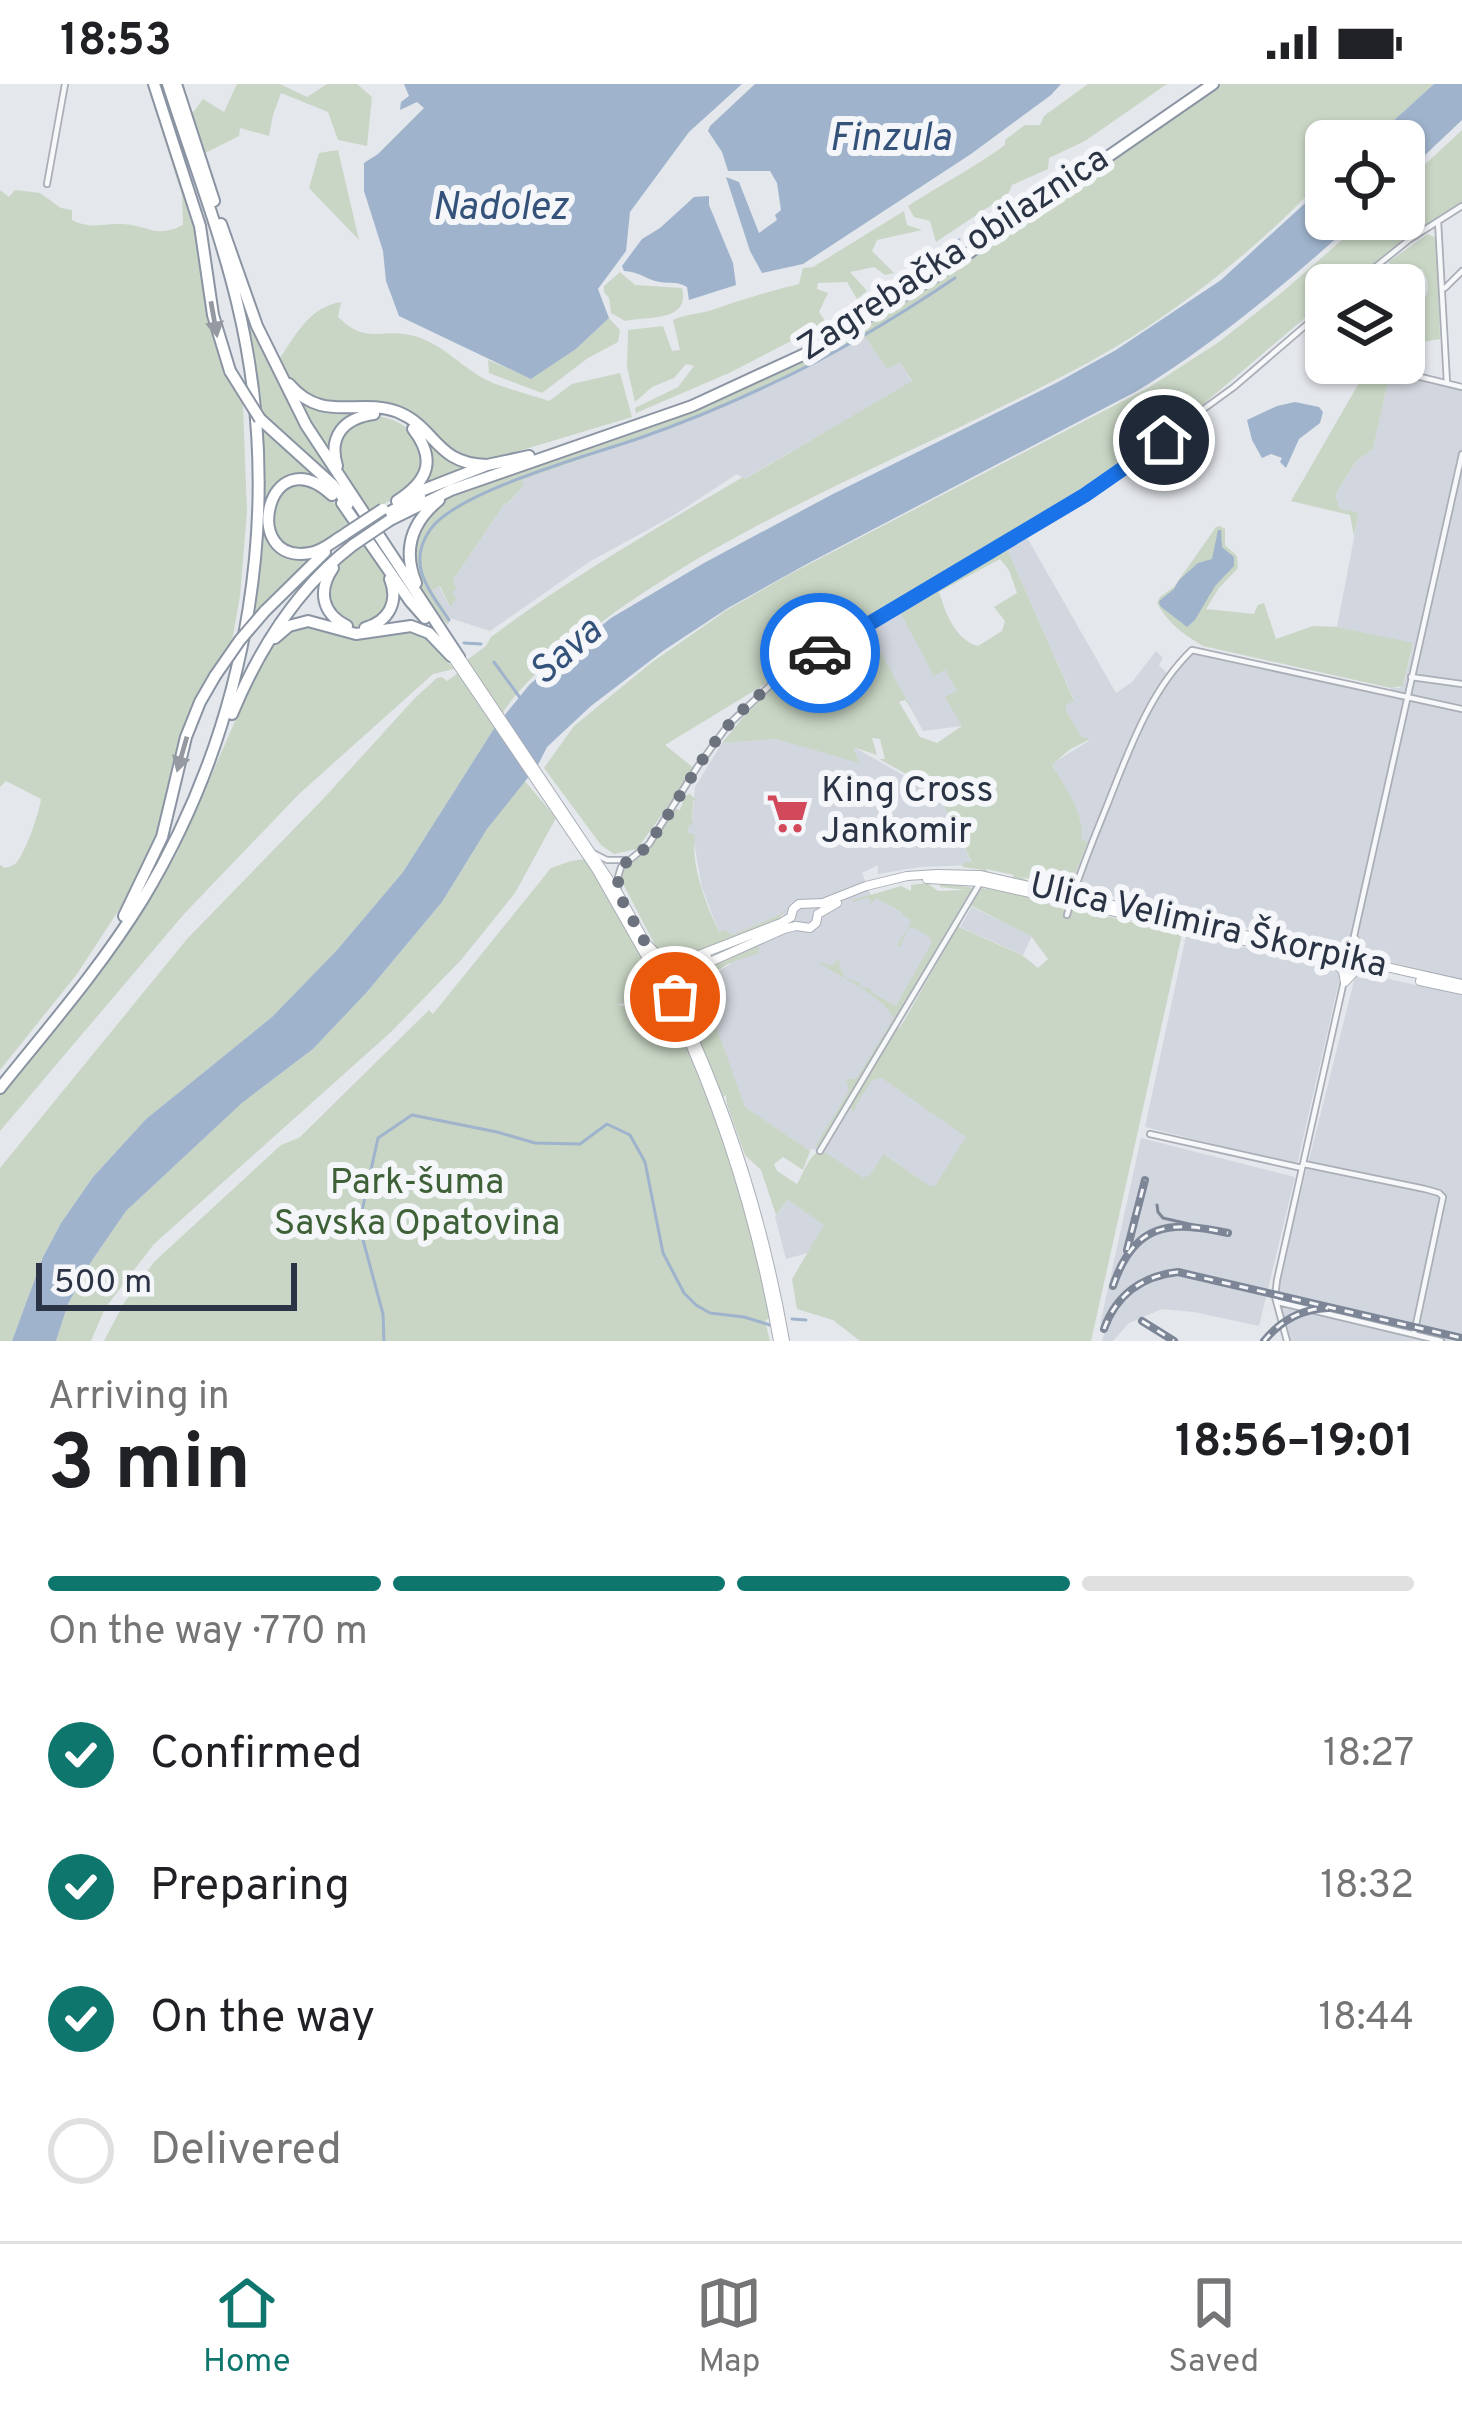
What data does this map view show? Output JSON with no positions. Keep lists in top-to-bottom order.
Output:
{
  "streets": {
    "highway": ["Zagrebačka obilaznica"],
    "main road": ["Ulica Velimira Škorpika"]
  },
  "water": ["Finzula", "Nadolez", "Sava"],
  "parks": ["Park-šuma Savska Opatovina"],
  "places": {
    "supermarket": ["King Cross Jankomir"]
  },
  "scale_bar": "500 m",
  "page": {
    "status": "18:53",
    "scale": "500 m",
    "heading": ["3 min", "Arriving in", "18:56–19:01"],
    "bar": "On the way · 770 m",
    "list": [
      ["Confirmed", "18:27"],
      ["Preparing", "18:32"],
      ["On the way", "18:44"],
      "Delivered"
    ],
    "tabs": ["Home", "Map", "Saved"]
  }
}
